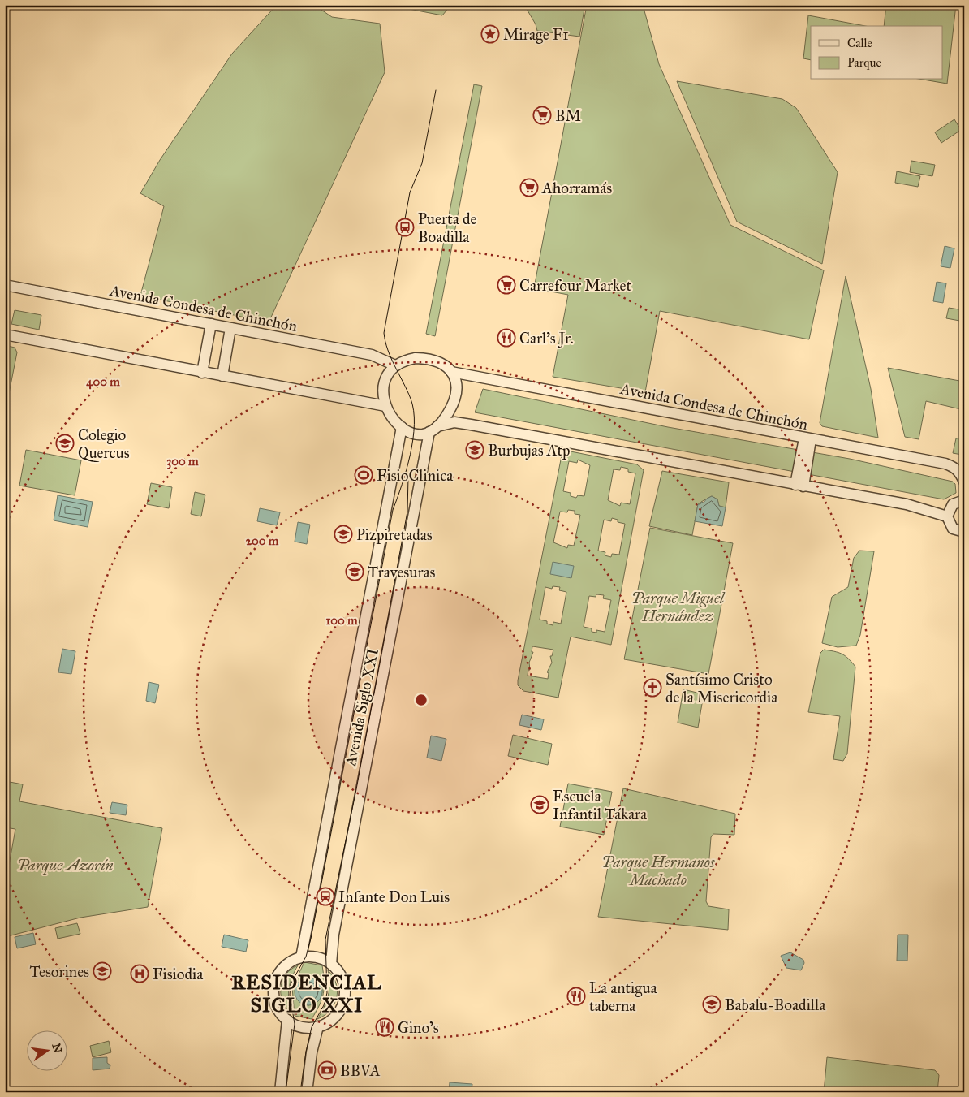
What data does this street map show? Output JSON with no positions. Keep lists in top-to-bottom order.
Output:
{
  "streets": {
    "street": ["Avenida Condesa de Chinchón", "Avenida Siglo XXI"]
  },
  "crossings": [
    ["Avenida Condesa de Chinchón", "Avenida Siglo XXI"]
  ],
  "districts": ["RESIDENCIAL SIGLO XXI"],
  "parks": ["Parque Miguel Hernández", "Parque Hermanos Machado", "Parque Azorín"],
  "places": {
    "place": ["Mirage F1"],
    "supermarket": ["BM", "Ahorramás", "Carrefour Market"],
    "station": ["Puerta de Boadilla", "Infante Don Luis"],
    "restaurant": ["Carl's Jr.", "La antigua taberna", "Gino's"],
    "school or university": [
      "Colegio Quercus",
      "Burbujas Atp",
      "Pizpiretadas",
      "Travesuras",
      "Escuela Infantil Tákara",
      "Tesorines",
      "Babalu-Boadilla"
    ],
    "sports": ["FisioClinica"],
    "church": ["Santísimo Cristo de la Misericordia"],
    "hospital": ["Fisiodia"],
    "bank": ["BBVA"]
  },
  "legend": ["Calle", "Parque"],
  "north": "right",
  "rings": [
    "400 m",
    "300 m",
    "200 m",
    "100 m"
  ]
}
